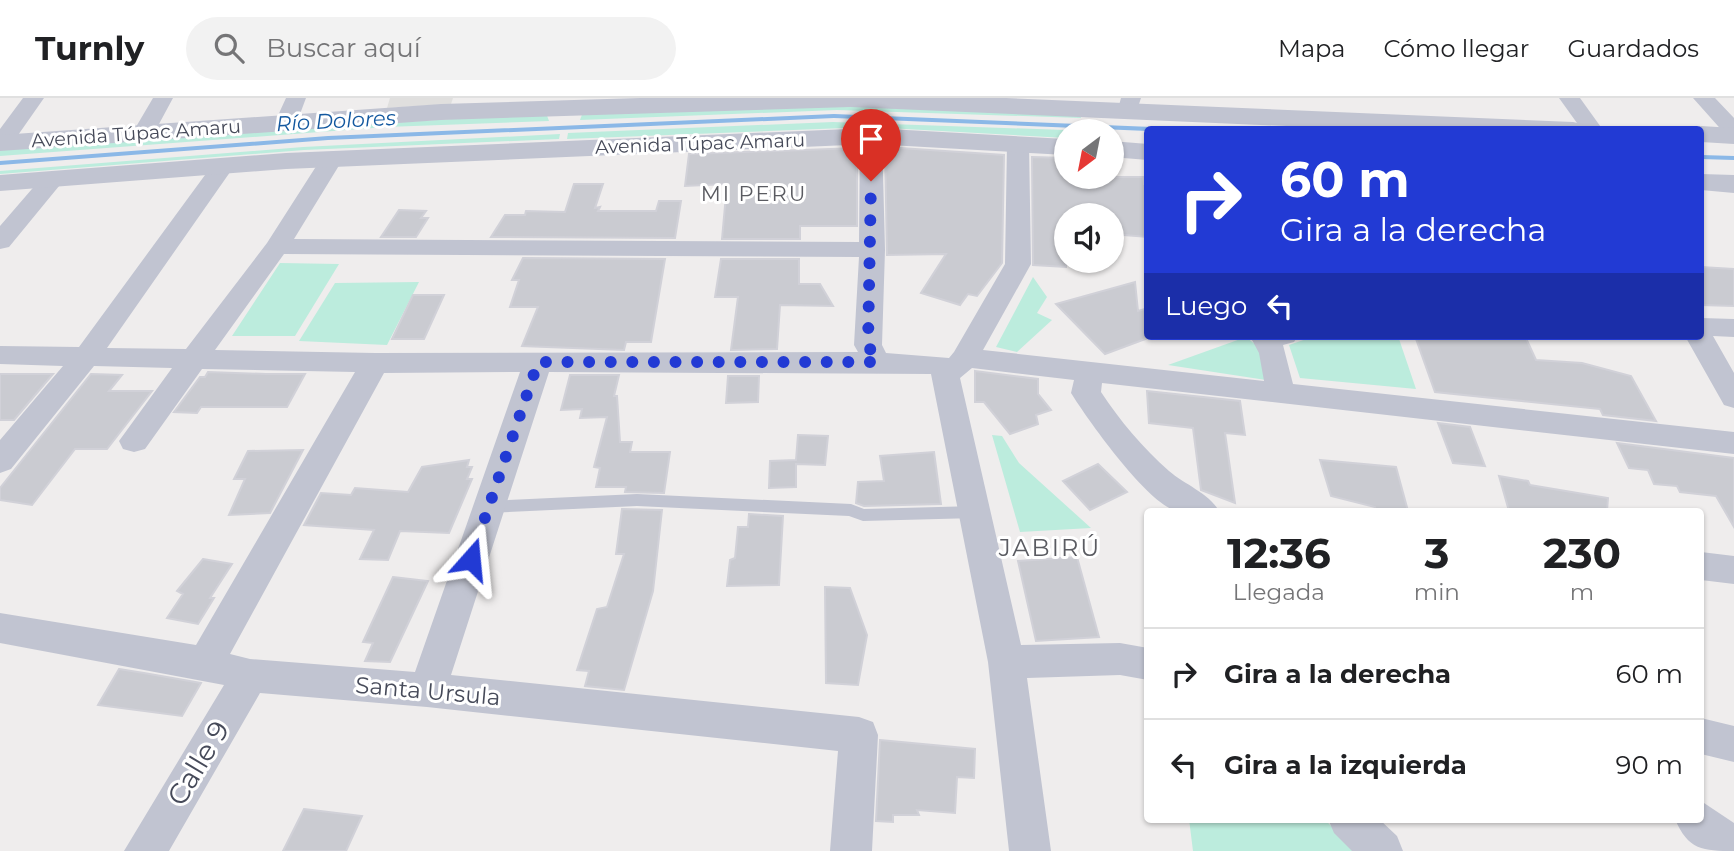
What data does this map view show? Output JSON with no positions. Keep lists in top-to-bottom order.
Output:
{
  "streets": {
    "street": ["Avenida Túpac Amaru", "Santa Ursula", "Calle 9"]
  },
  "crossings": [
    ["Santa Ursula", "Calle 9"]
  ],
  "districts": ["MI PERU", "JABIRÚ"],
  "water": ["Río Dolores"],
  "north": "bottom left",
  "page": {
    "header": "Turnly",
    "search": "Buscar aquí",
    "nav": ["Mapa", "Cómo llegar", "Guardados"],
    "turn": ["60 m", "Gira a la derecha"],
    "then": "Luego",
    "eta": [
      "12:36",
      "Llegada",
      "3",
      "min",
      "230",
      "m"
    ],
    "list": [
      {
        "name": "Gira a la derecha",
        "value": "60 m"
      },
      {
        "name": "Gira a la izquierda",
        "value": "90 m"
      }
    ]
  }
}
